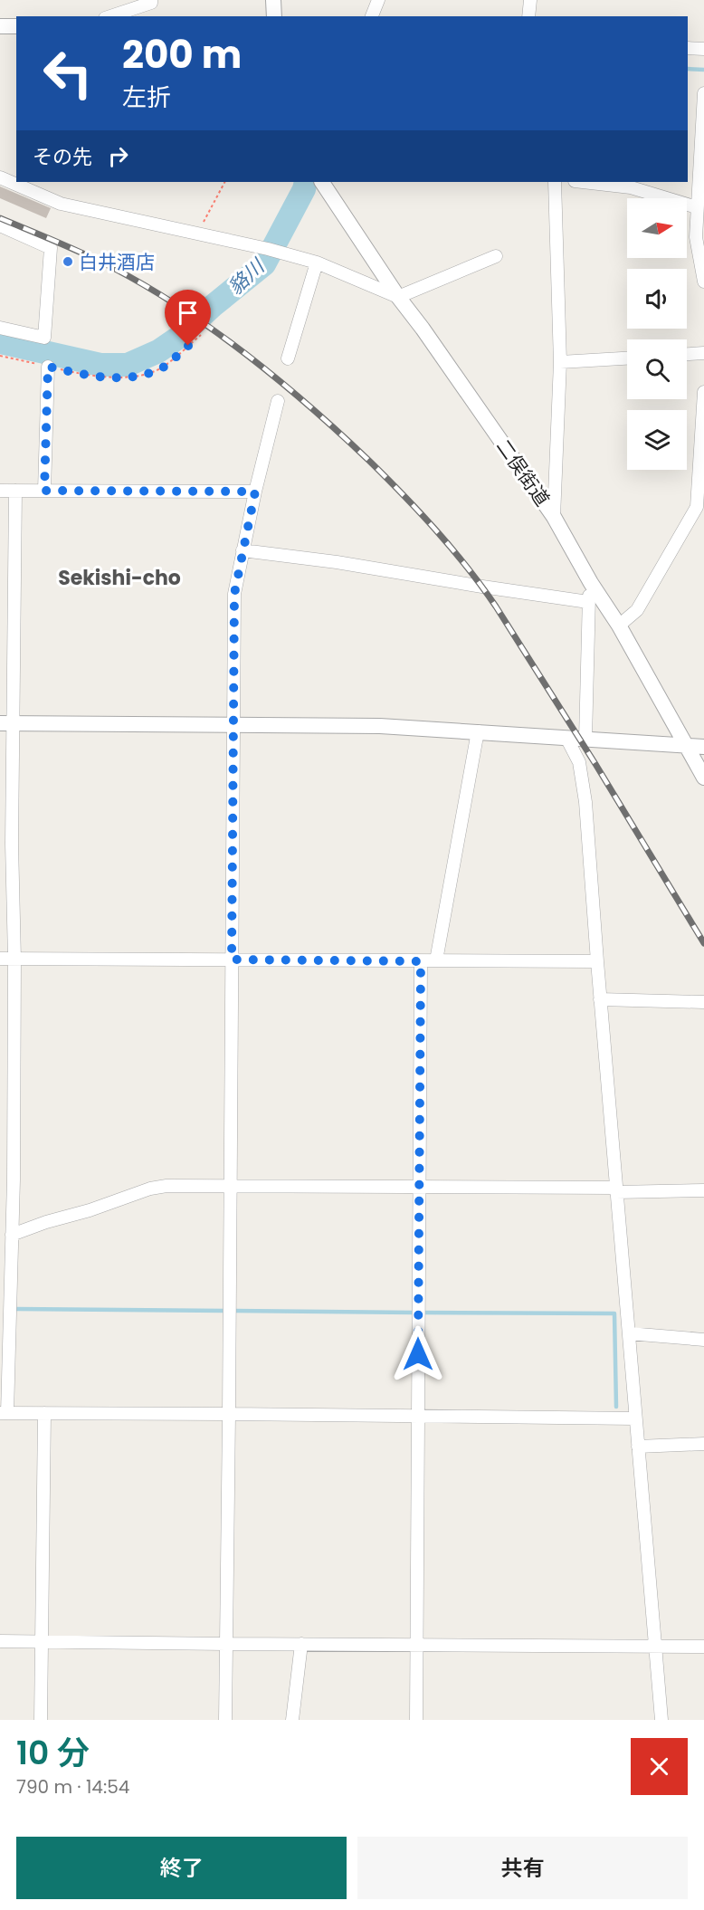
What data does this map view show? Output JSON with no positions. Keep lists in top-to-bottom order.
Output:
{
  "streets": {
    "street": ["二俣街道"]
  },
  "districts": ["Sekishi-cho"],
  "water": ["貉川"],
  "places": ["白井酒店"],
  "north": "right",
  "page": {
    "turn": ["200 m", "左折"],
    "then": "その先",
    "heading": ["10 分", "790 m · 14:54"],
    "buttons": ["終了", "共有"]
  }
}
